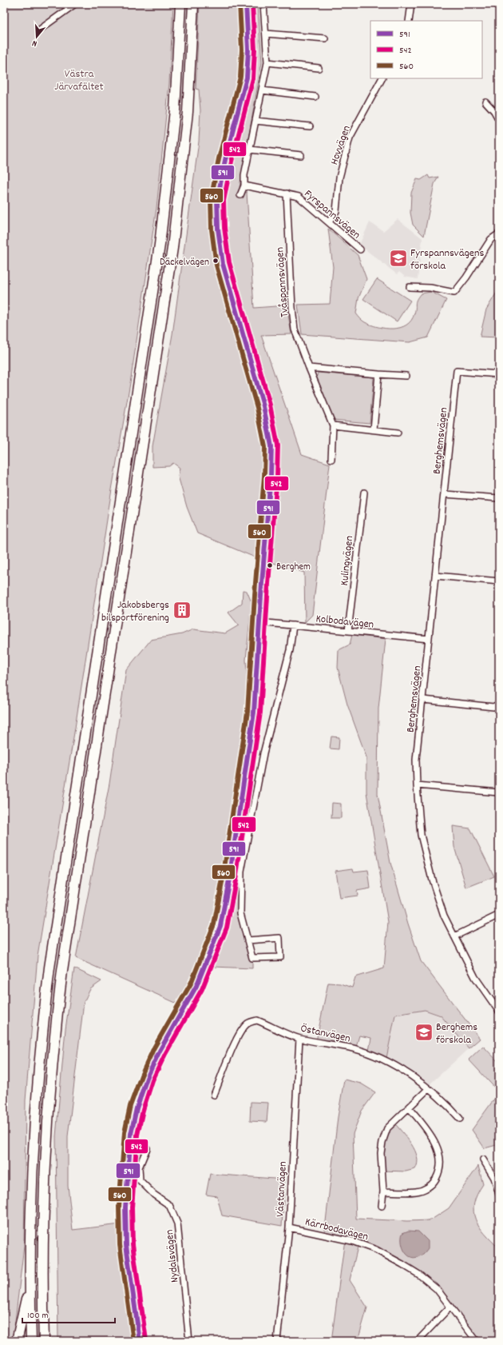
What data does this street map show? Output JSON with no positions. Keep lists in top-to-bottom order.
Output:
{
  "streets": {
    "street": [
      "Hovvägen",
      "Fyrspannsvägen",
      "Tvåspannsvägen",
      "Berghemsvägen",
      "Kulingvägen",
      "Kolbodavägen",
      "Östanvägen",
      "Västanvägen",
      "Kärrbodavägen",
      "Nydalsvägen"
    ]
  },
  "crossings": [
    ["Hovvägen", "Fyrspannsvägen"],
    ["Fyrspannsvägen", "Tvåspannsvägen"],
    ["Berghemsvägen", "Kolbodavägen"],
    ["Kulingvägen", "Kolbodavägen"],
    ["Östanvägen", "Västanvägen"],
    ["Västanvägen", "Kärrbodavägen"]
  ],
  "parks": ["Västra Järvafältet"],
  "places": {
    "school or university": ["Fyrspannsvägens förskola", "Berghems förskola"],
    "other": ["Däckelvägen", "Berghem"],
    "building": ["Jakobsbergs bilsportförening"]
  },
  "lines": ["transit line 591", "transit line 542", "transit line 560"],
  "legend": ["591", "542", "560"],
  "scale_bar": "100 m",
  "north": "bottom"
}
